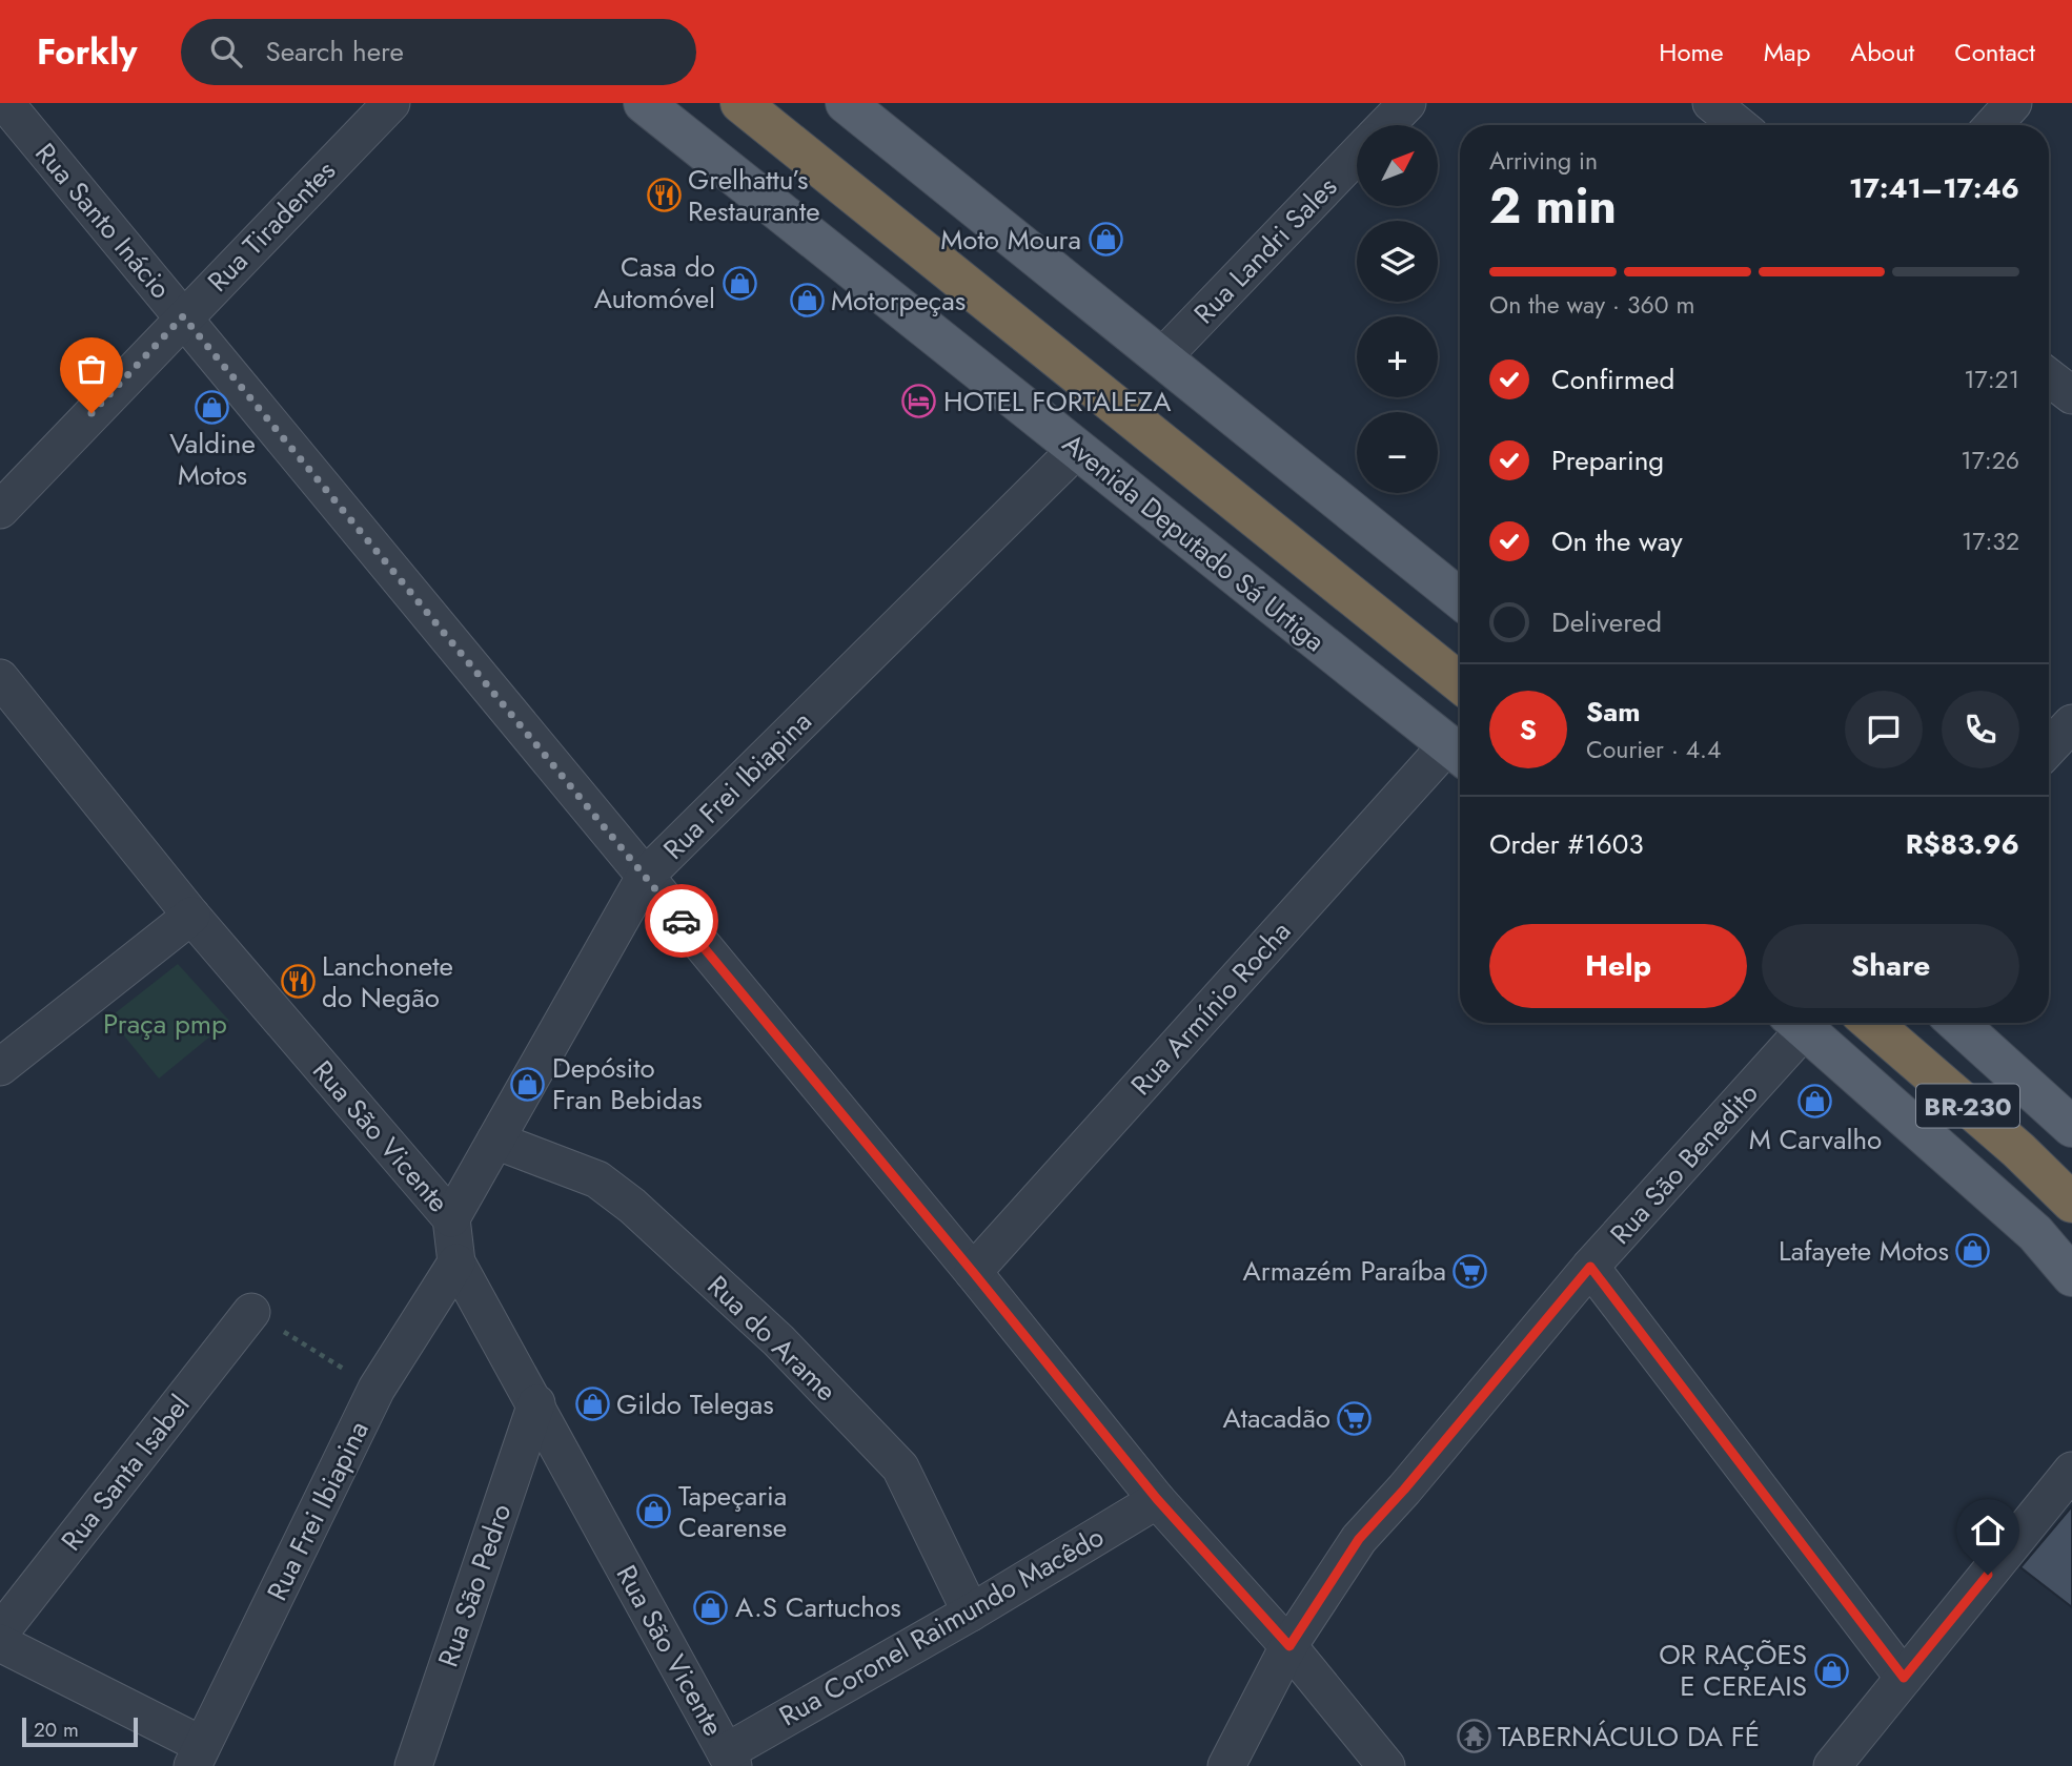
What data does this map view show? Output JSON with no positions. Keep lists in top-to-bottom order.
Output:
{
  "streets": {
    "highway": ["BR-230"],
    "main road": ["Avenida Deputado Sá Urtiga"],
    "street": [
      "Rua Santo Inácio",
      "Rua Tiradentes",
      "Rua Landri Sales",
      "Rua Frei Ibiapina",
      "Rua Armínio Rocha",
      "Rua São Vicente",
      "Rua São Benedito",
      "Rua do Arame",
      "Rua Santa Isabel",
      "Rua São Pedro",
      "Rua Coronel Raimundo Macêdo"
    ]
  },
  "crossings": [
    ["Rua Santo Inácio", "Rua Tiradentes"],
    ["Rua Santo Inácio", "Rua Frei Ibiapina"],
    ["Rua Santo Inácio", "Rua Armínio Rocha"],
    ["Rua Santo Inácio", "Rua São Benedito"],
    ["Rua Santo Inácio", "Rua Coronel Raimundo Macêdo"],
    ["Avenida Deputado Sá Urtiga", "Rua Frei Ibiapina"],
    ["Avenida Deputado Sá Urtiga", "Rua Armínio Rocha"],
    ["Rua Frei Ibiapina", "Rua São Vicente"],
    ["Rua Frei Ibiapina", "Rua do Arame"],
    ["Rua São Vicente", "Rua São Pedro"],
    ["Rua São Vicente", "Rua Coronel Raimundo Macêdo"],
    ["Rua do Arame", "Rua Coronel Raimundo Macêdo"]
  ],
  "parks": ["Praça pmp"],
  "places": {
    "restaurant": ["Grelhattu’s Restaurante", "Lanchonete do Negão"],
    "shop": [
      "Moto Moura",
      "Casa do Automóvel",
      "Motorpeças",
      "Valdine Motos",
      "Depósito Fran Bebidas",
      "M Carvalho",
      "Lafayete Motos",
      "Gildo Telegas",
      "Tapeçaria Cearense",
      "A.S Cartuchos",
      "OR RAÇÕES E CEREAIS"
    ],
    "hotel": ["HOTEL FORTALEZA"],
    "supermarket": ["Armazém Paraíba", "Atacadão"],
    "temple": ["TABERNÁCULO DA FÉ"]
  },
  "scale_bar": "20 m",
  "north": "top right",
  "page": {
    "header": "Forkly",
    "search": "Search here",
    "nav": [
      "Home",
      "Map",
      "About",
      "Contact"
    ],
    "map_buttons": ["+", "−"],
    "heading": ["2 min", "Arriving in", "17:41–17:46"],
    "panel": [
      "Sam",
      "Courier · 4.4",
      "Order #1603",
      "R$83.96"
    ],
    "bar": "On the way · 360 m",
    "list": [
      ["Confirmed", "17:21"],
      ["Preparing", "17:26"],
      ["On the way", "17:32"],
      "Delivered"
    ],
    "round": "S",
    "buttons": ["Help", "Share"],
    "scale": "20 m"
  }
}
